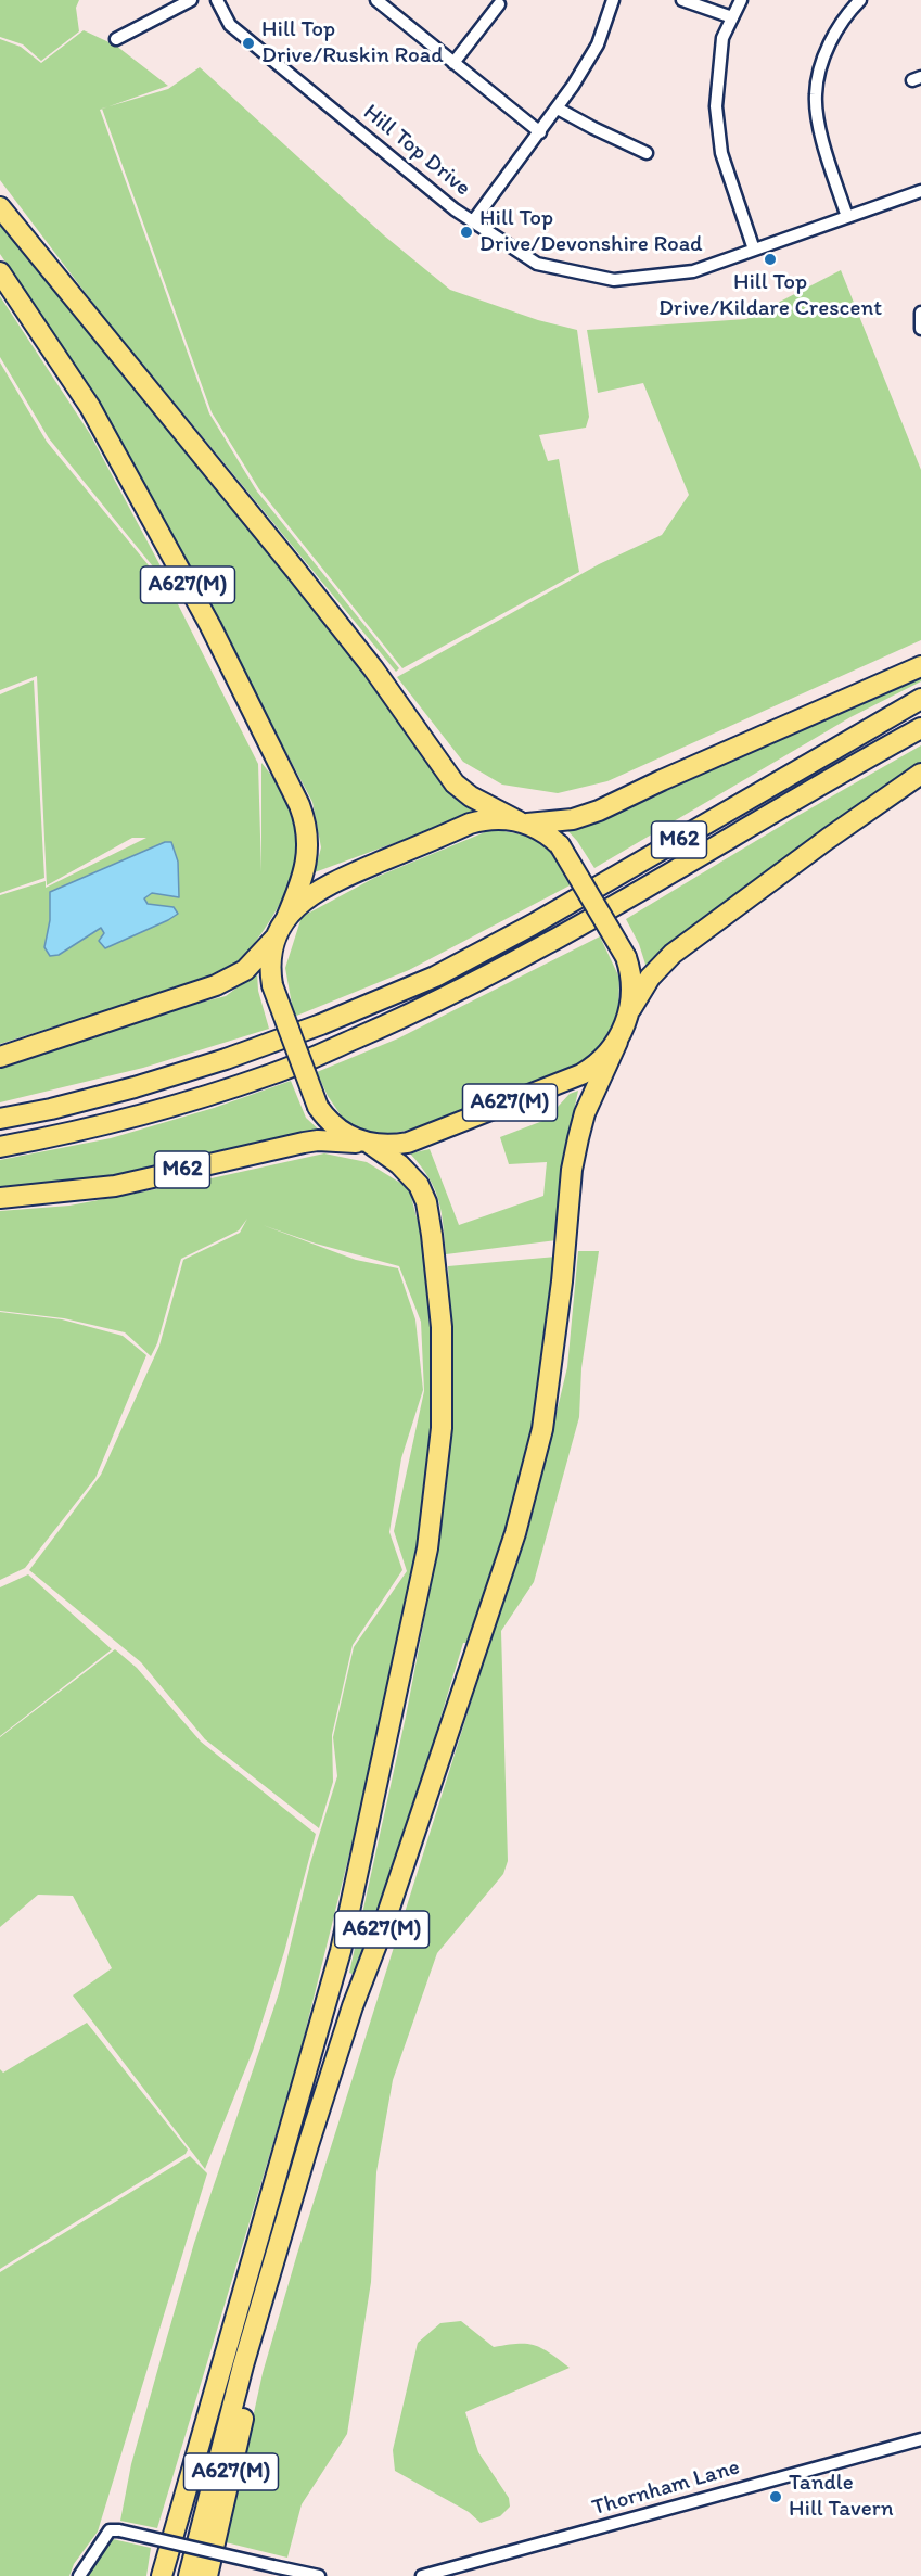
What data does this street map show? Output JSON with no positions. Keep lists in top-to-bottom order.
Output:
{
  "streets": {
    "highway": ["A627(M)", "M62"],
    "street": ["Hill Top Drive", "Thornham Lane"]
  },
  "crossings": [
    ["A627(M)", "M62"]
  ],
  "places": [
    "Hill Top Drive/Ruskin Road",
    "Hill Top Drive/Devonshire Road",
    "Hill Top Drive/Kildare Crescent",
    "Tandle Hill Tavern"
  ]
}
